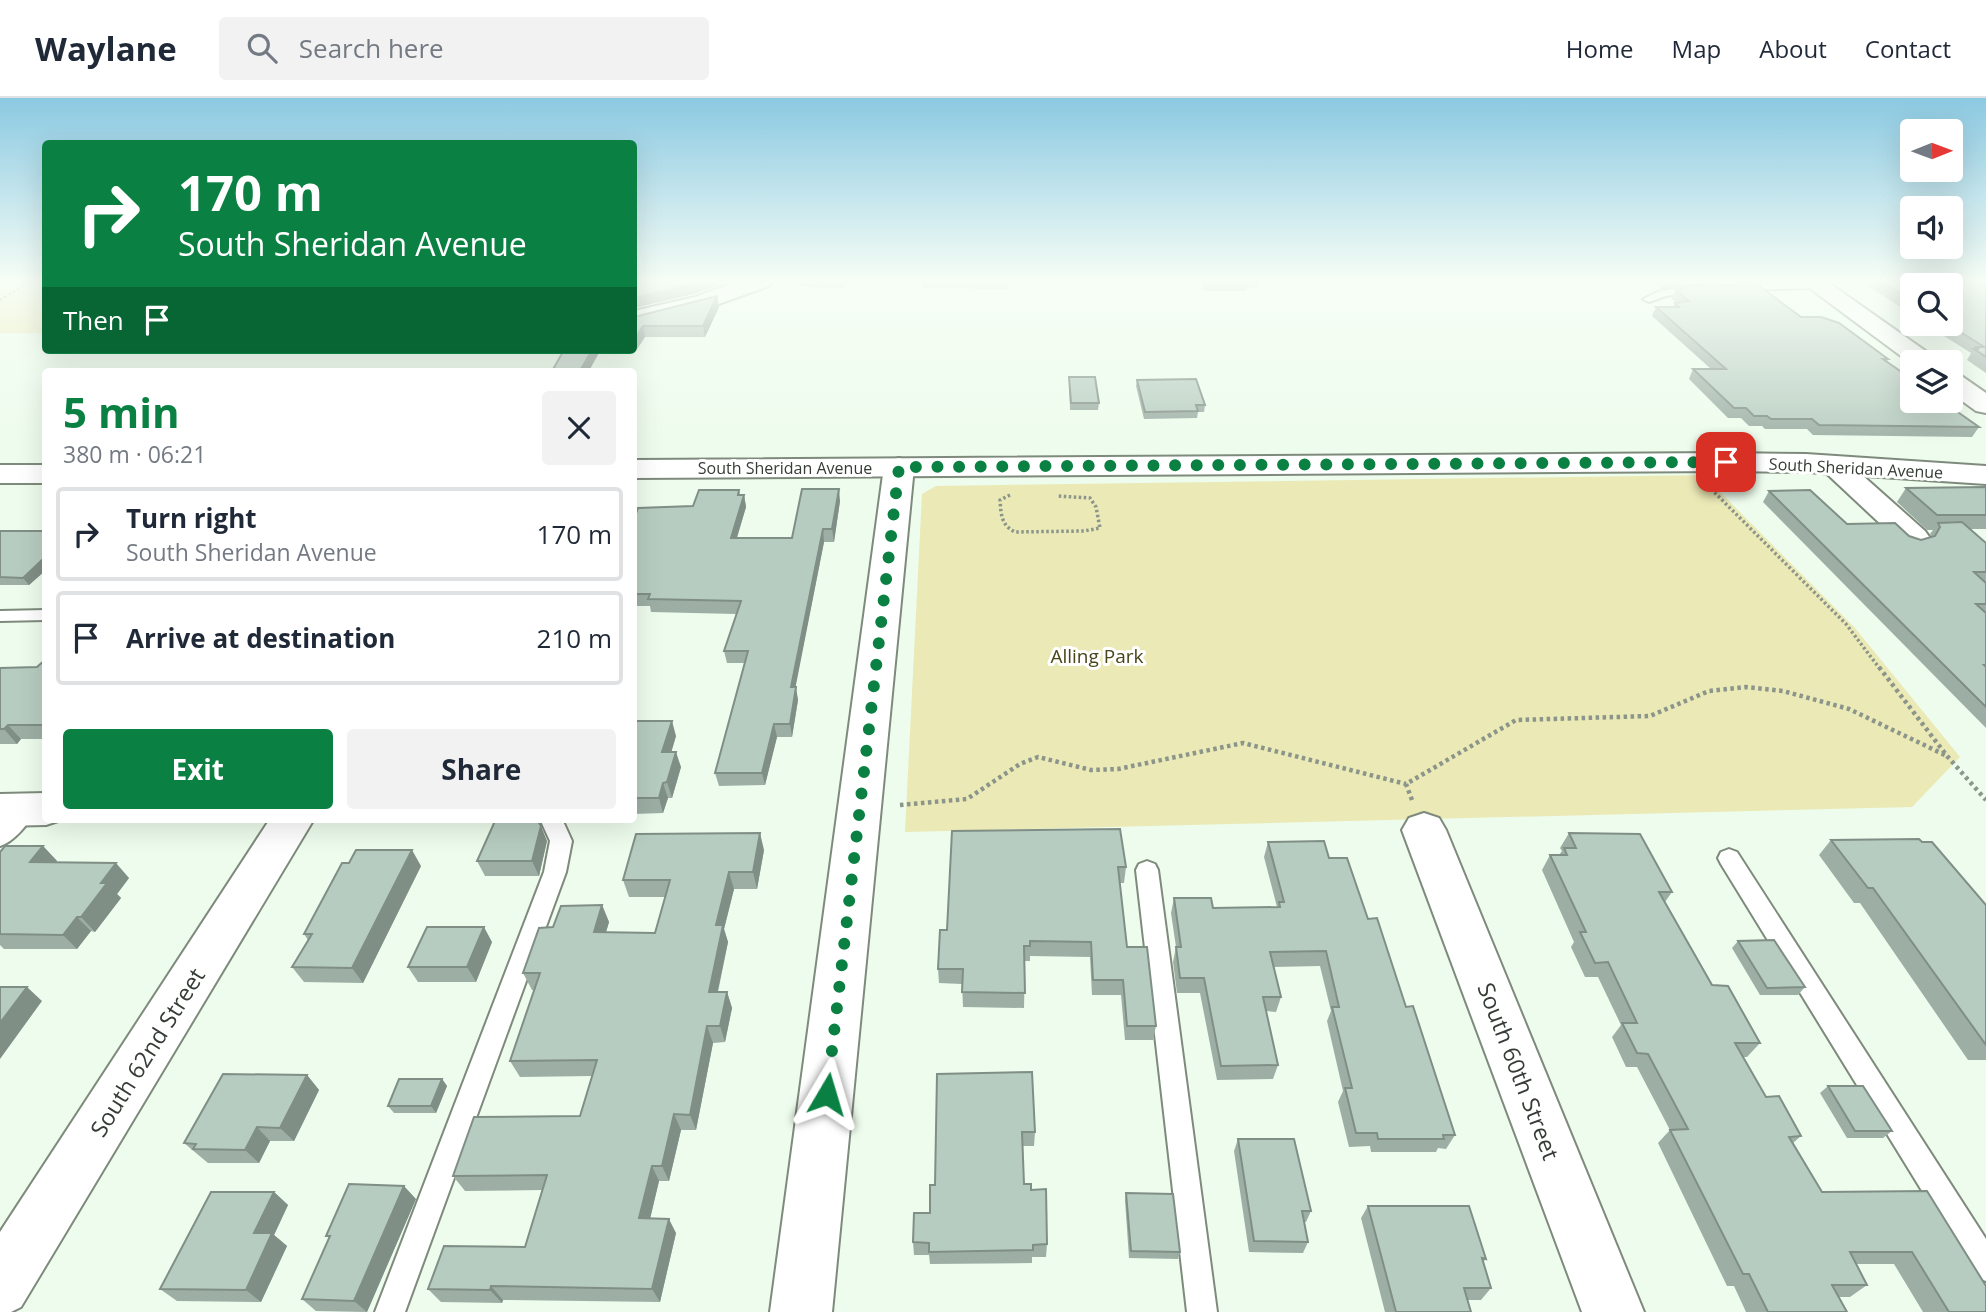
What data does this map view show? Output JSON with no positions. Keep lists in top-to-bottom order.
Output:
{
  "streets": {
    "street": ["South Sheridan Avenue", "South 62nd Street", "South 60th Street"]
  },
  "parks": ["Alling Park"],
  "north": "right",
  "page": {
    "header": "Waylane",
    "search": "Search here",
    "nav": [
      "Home",
      "Map",
      "About",
      "Contact"
    ],
    "turn": ["170 m", "South Sheridan Avenue"],
    "then": "Then",
    "heading": ["5 min", "380 m · 06:21"],
    "list": [
      {
        "name": "Turn right",
        "note": "South Sheridan Avenue",
        "value": "170 m"
      },
      {
        "name": "Arrive at destination",
        "value": "210 m"
      }
    ],
    "buttons": ["Exit", "Share"]
  }
}
